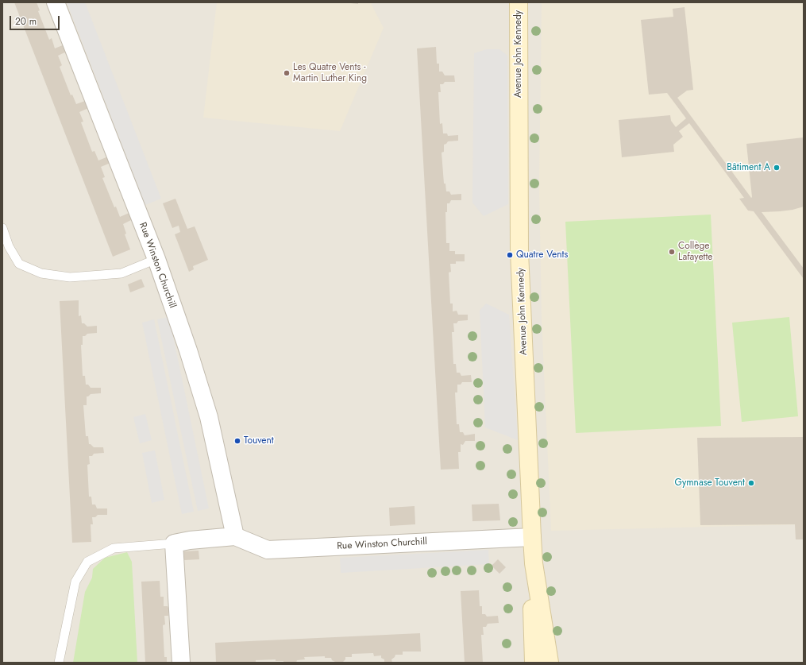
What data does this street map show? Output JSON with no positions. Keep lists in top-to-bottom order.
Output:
{
  "streets": {
    "main road": ["Avenue John Kennedy"],
    "street": ["Rue Winston Churchill"]
  },
  "crossings": [
    ["Avenue John Kennedy", "Rue Winston Churchill"]
  ],
  "places": [
    "Les Quatre Vents - Martin Luther King",
    "Bâtiment A",
    "Collège Lafayette",
    "Quatre Vents",
    "Touvent",
    "Gymnase Touvent"
  ],
  "scale_bar": "20 m"
}
